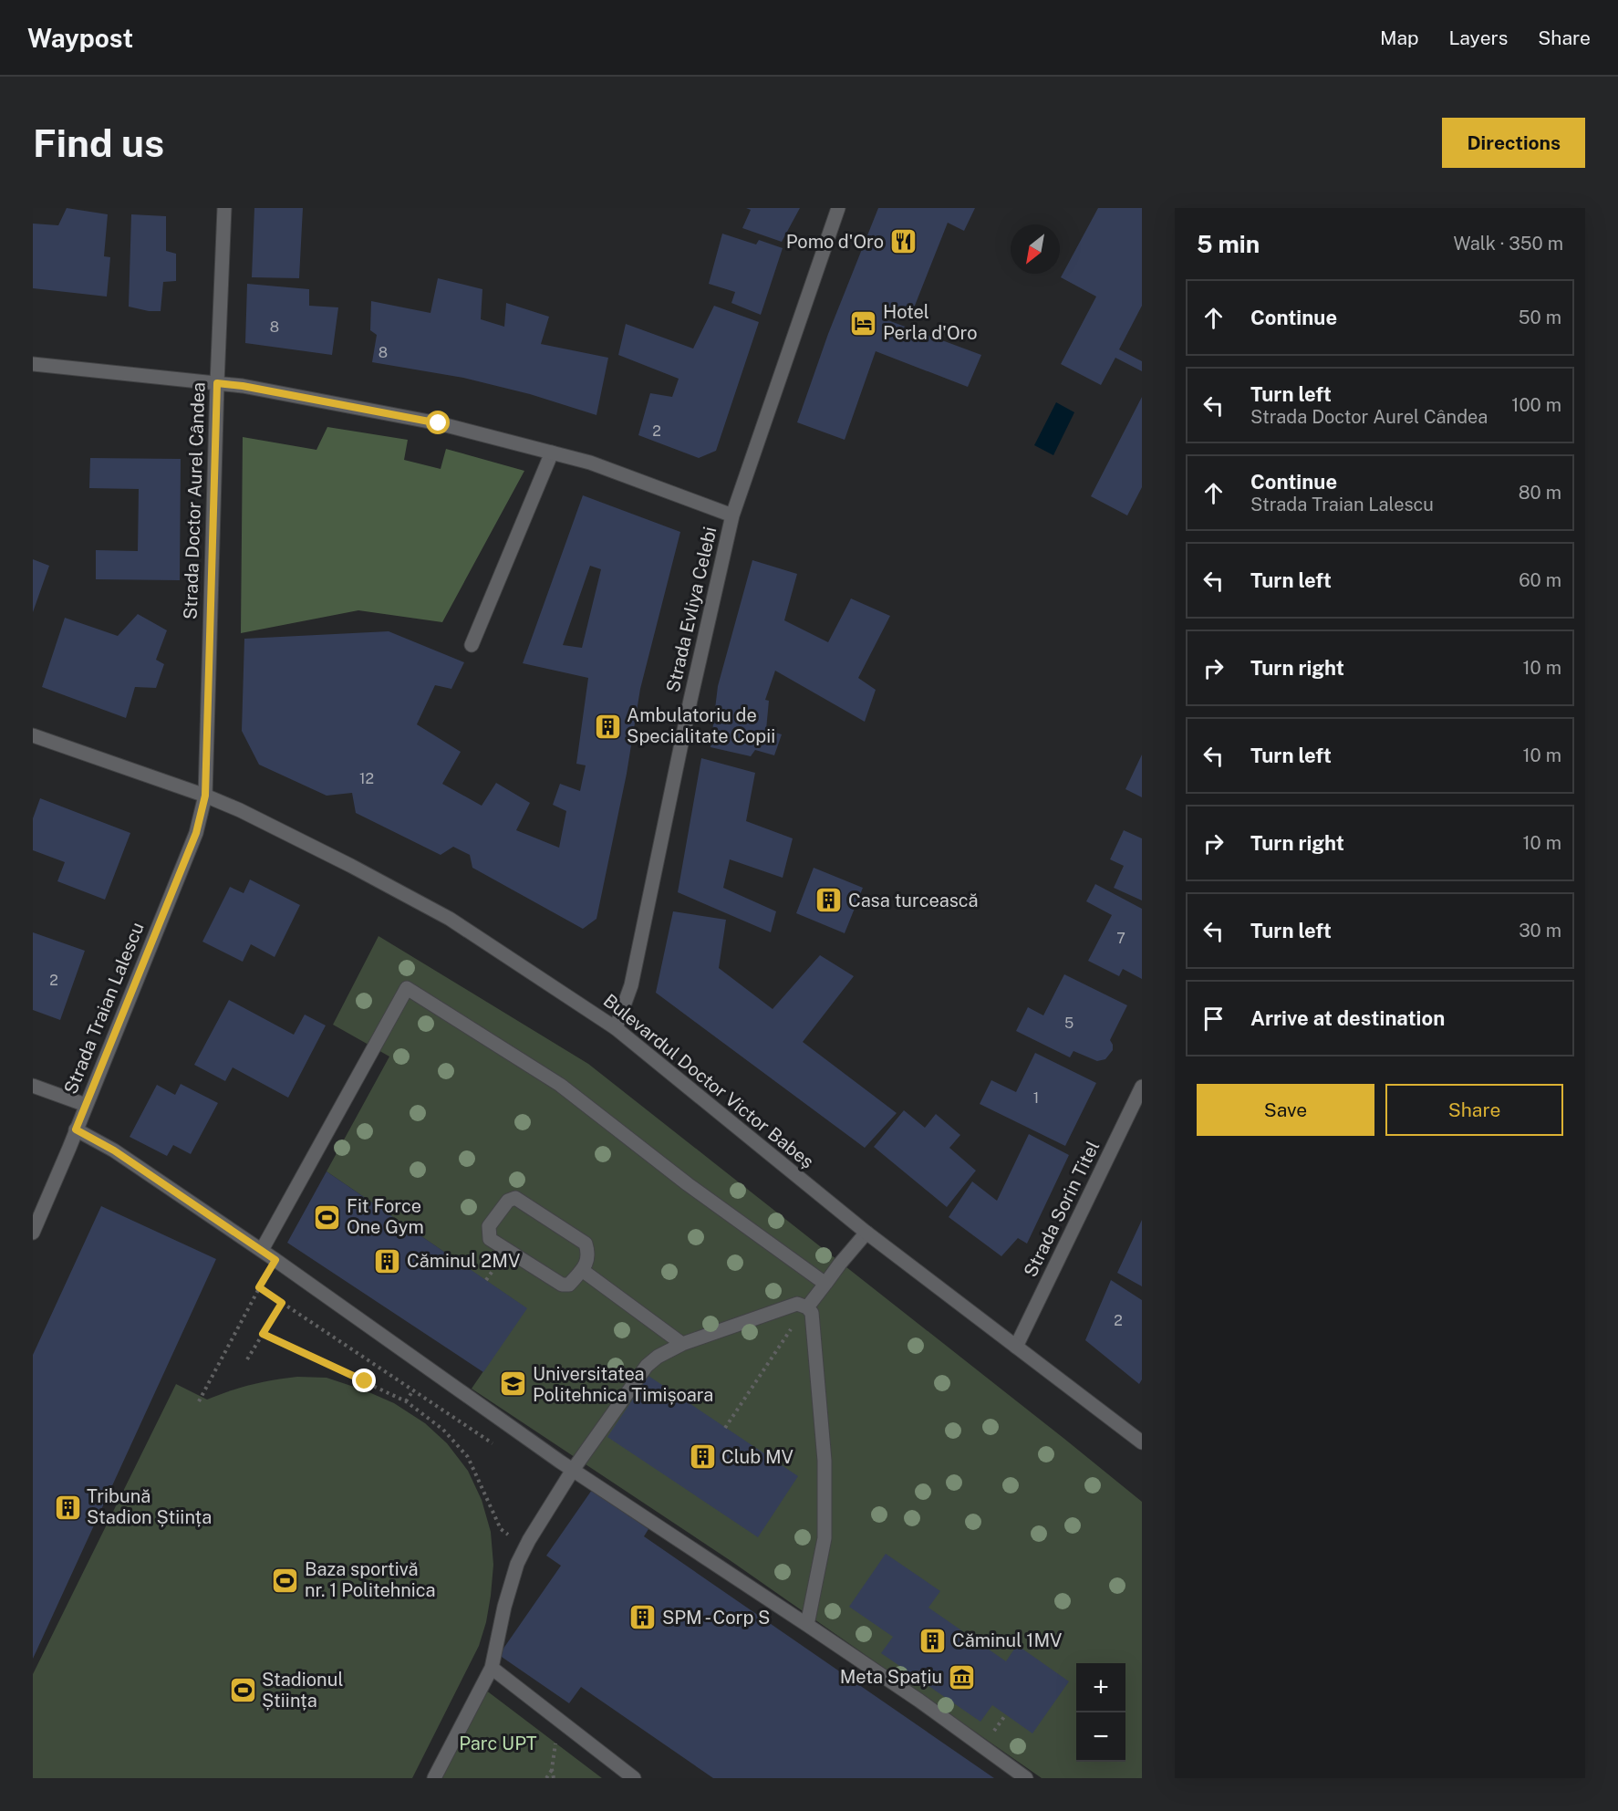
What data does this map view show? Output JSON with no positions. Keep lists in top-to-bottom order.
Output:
{
  "streets": {
    "street": [
      "Strada Doctor Aurel Cândea",
      "Strada Evliya Celebi",
      "Strada Traian Lalescu",
      "Bulevardul Doctor Victor Babeș",
      "Strada Sorin Titel"
    ]
  },
  "crossings": [
    ["Strada Doctor Aurel Cândea", "Strada Traian Lalescu"],
    ["Strada Doctor Aurel Cândea", "Bulevardul Doctor Victor Babeș"],
    ["Strada Evliya Celebi", "Bulevardul Doctor Victor Babeș"],
    ["Strada Traian Lalescu", "Bulevardul Doctor Victor Babeș"],
    ["Bulevardul Doctor Victor Babeș", "Strada Sorin Titel"]
  ],
  "parks": ["Parc UPT"],
  "places": {
    "restaurant": ["Pomo d'Oro"],
    "hotel": ["Hotel Perla d'Oro"],
    "building": [
      "Ambulatoriu de Specialitate Copii",
      "Casa turcească",
      "Căminul 2MV",
      "Club MV",
      "Tribună Stadion Știința",
      "SPM - Corp S",
      "Căminul 1MV"
    ],
    "sports": ["Fit Force One Gym", "Baza sportivă nr. 1 Politehnica", "Stadionul Știința"],
    "school or university": ["Universitatea Politehnica Timișoara"],
    "museum": ["Meta Spațiu"]
  },
  "house_numbers": [
    "8",
    "8",
    "2",
    "12",
    "7",
    "2",
    "5",
    "1",
    "2"
  ],
  "north": "bottom left",
  "page": {
    "header": "Waypost",
    "nav": ["Map", "Layers", "Share"],
    "buttons": [
      "Directions",
      ["Save", "Share"]
    ],
    "title": "Find us",
    "heading": ["5 min", "Walk · 350 m"],
    "list": [
      ["Continue", "50 m"],
      ["Turn left", "Strada Doctor Aurel Cândea", "100 m"],
      ["Continue", "Strada Traian Lalescu", "80 m"],
      ["Turn left", "60 m"],
      ["Turn right", "10 m"],
      ["Turn left", "10 m"],
      ["Turn right", "10 m"],
      ["Turn left", "30 m"],
      "Arrive at destination"
    ],
    "map_buttons": ["+", "−"]
  }
}
